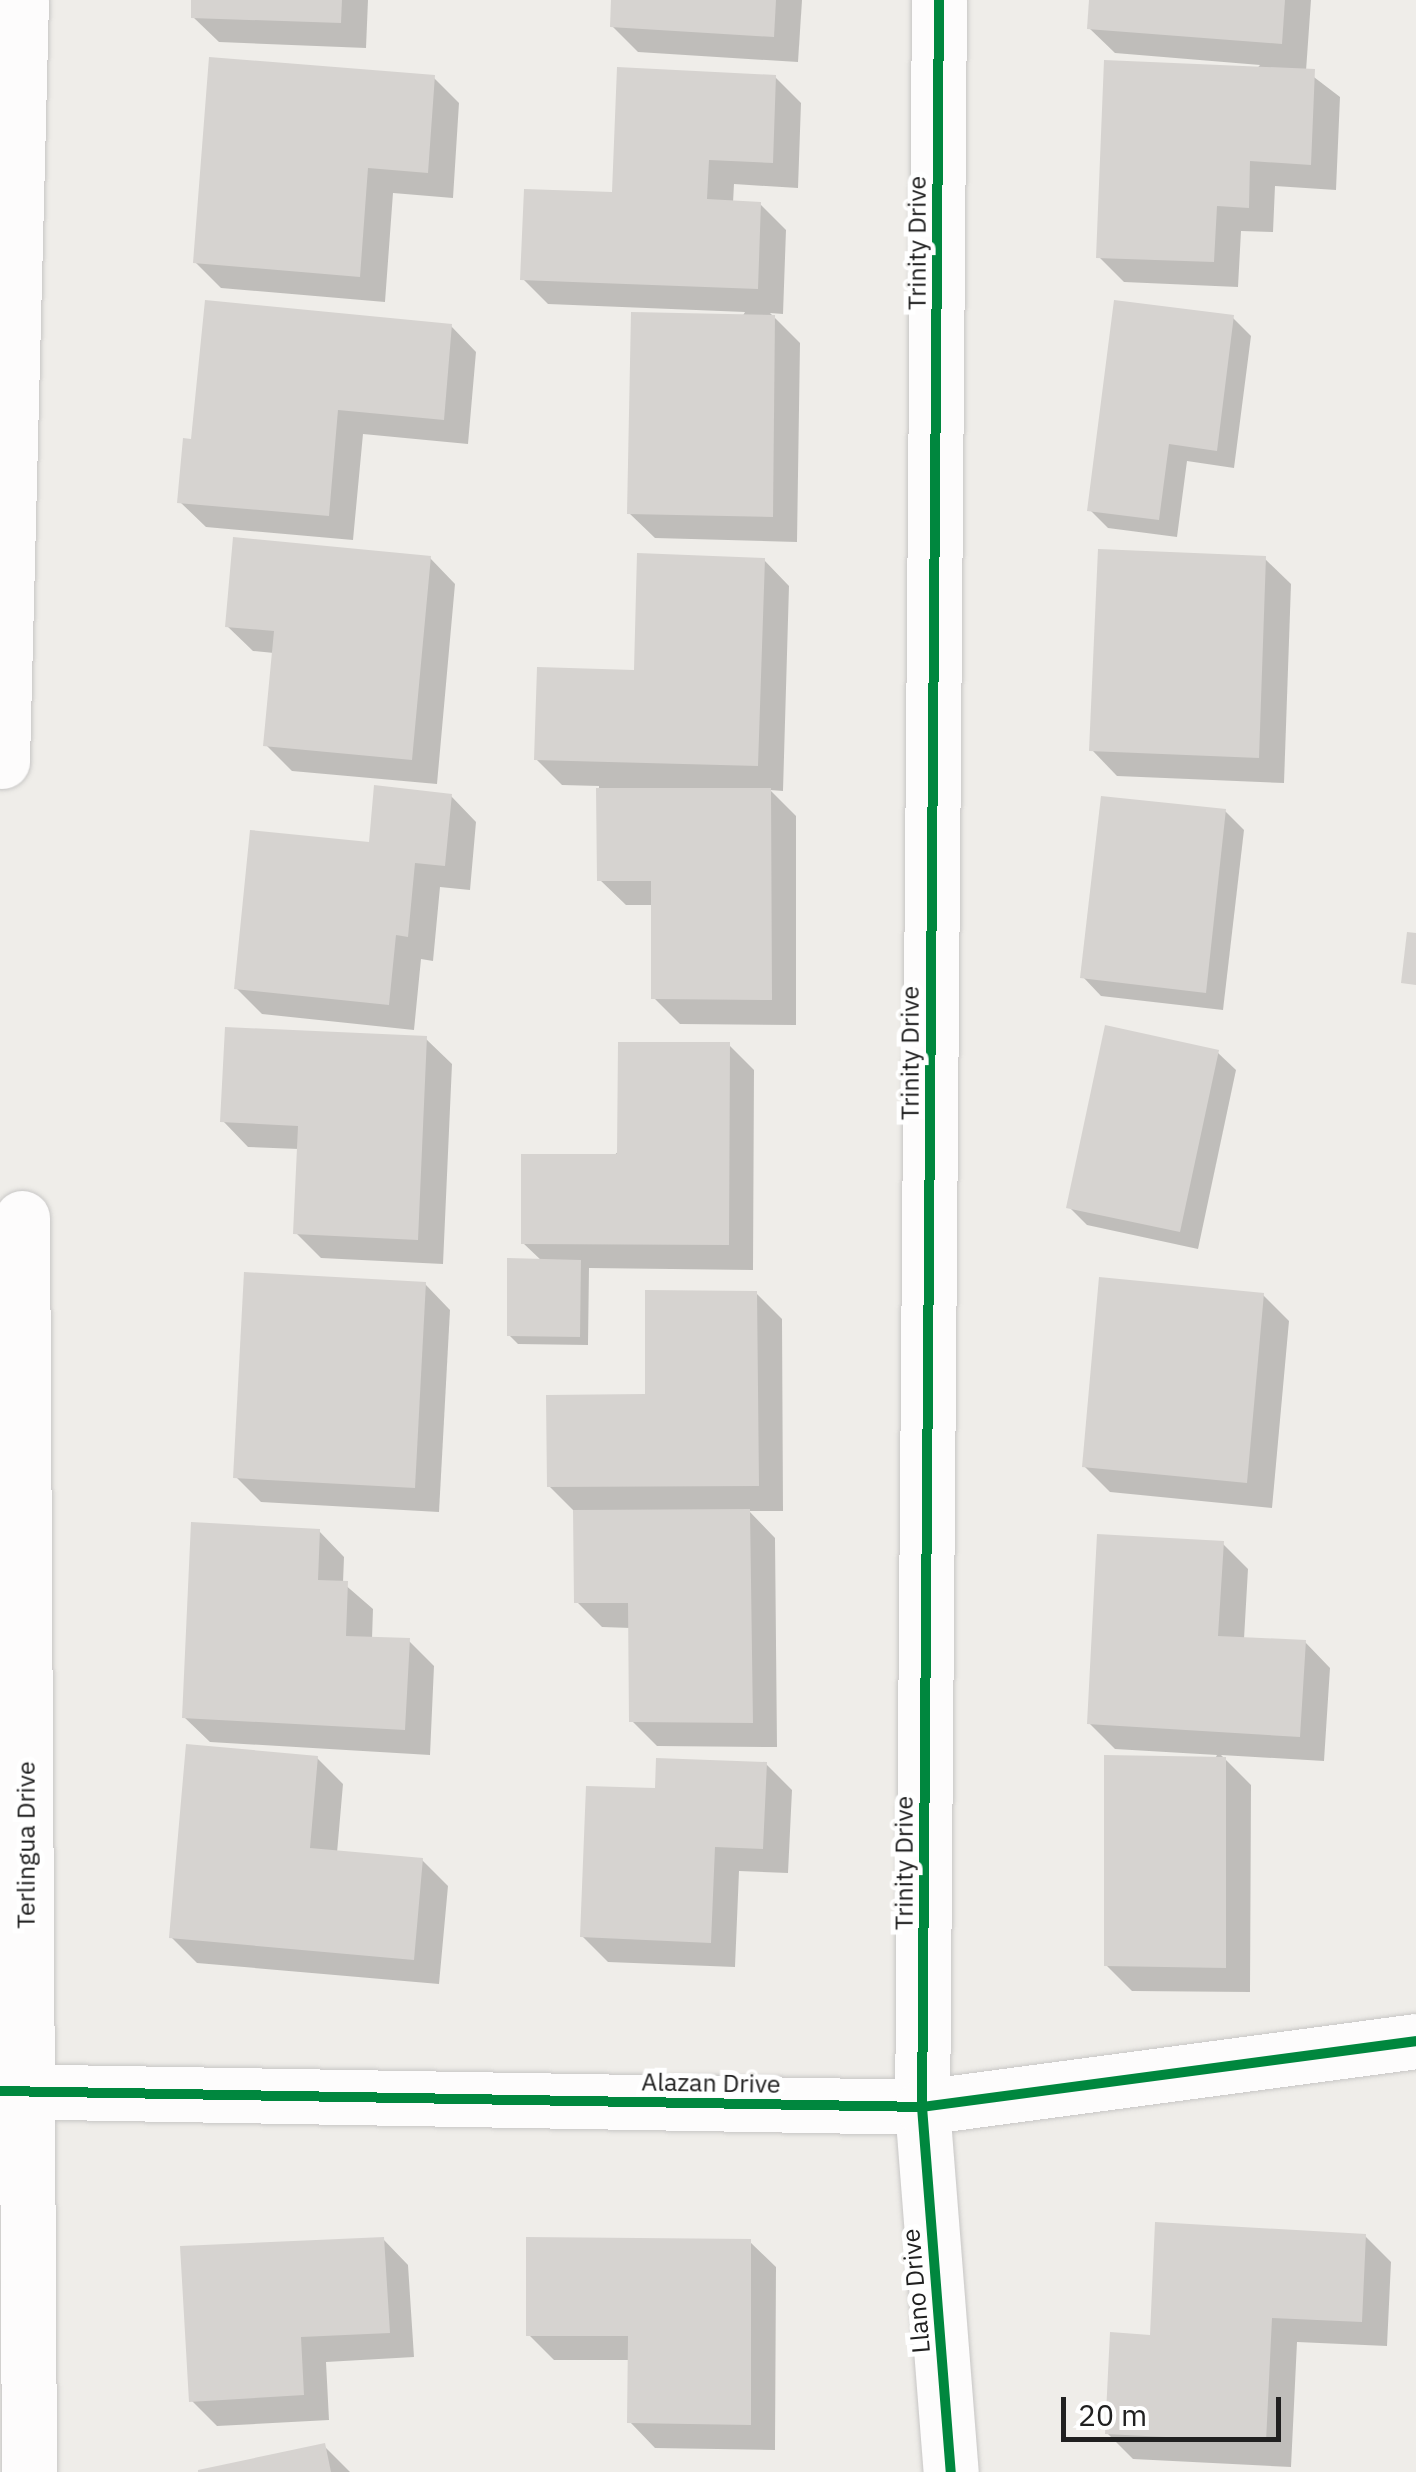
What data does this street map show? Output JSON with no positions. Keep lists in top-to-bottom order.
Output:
{
  "streets": {
    "street": [
      "Trinity Drive",
      "Terlingua Drive",
      "Alazan Drive",
      "Llano Drive"
    ]
  },
  "crossings": [
    ["Trinity Drive", "Alazan Drive"],
    ["Trinity Drive", "Llano Drive"],
    ["Terlingua Drive", "Alazan Drive"],
    ["Alazan Drive", "Llano Drive"]
  ],
  "scale_bar": "20 m"
}
